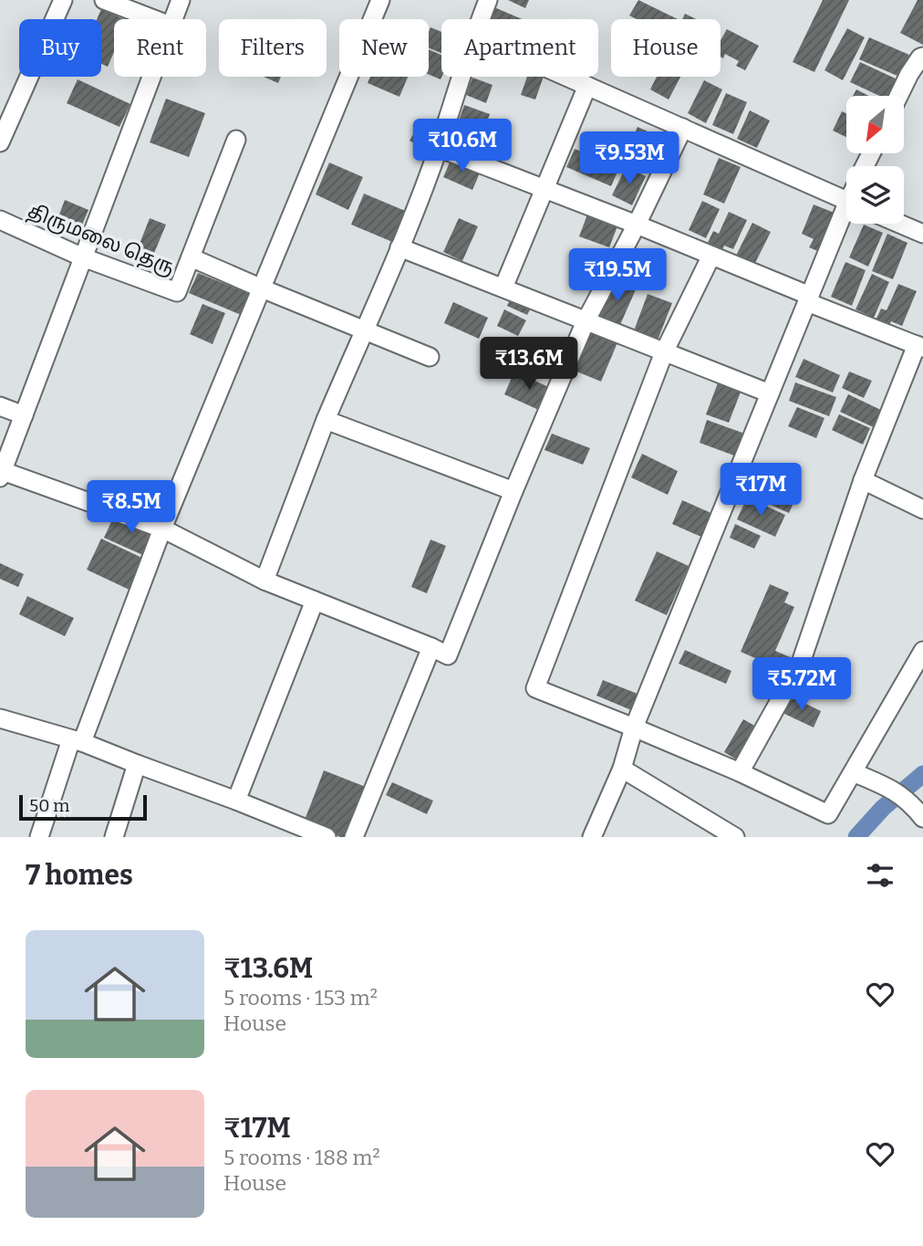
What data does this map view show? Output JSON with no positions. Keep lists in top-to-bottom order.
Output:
{
  "streets": {
    "street": ["திருமலை தெரு"]
  },
  "scale_bar": "50 m",
  "north": "bottom left",
  "page": {
    "chip": [
      "Buy",
      "Rent",
      "Filters",
      "New",
      "Apartment",
      "House"
    ],
    "price": [
      "₹10.6M",
      "₹9.53M",
      "₹19.5M",
      "₹13.6M",
      "₹17M",
      "₹8.5M",
      "₹5.72M"
    ],
    "scale": "50 m",
    "heading": "7 homes",
    "list": [
      {
        "name": "₹13.6M",
        "note": "5 rooms · 153 m² · House"
      },
      {
        "name": "₹17M",
        "note": "5 rooms · 188 m² · House"
      }
    ]
  }
}
